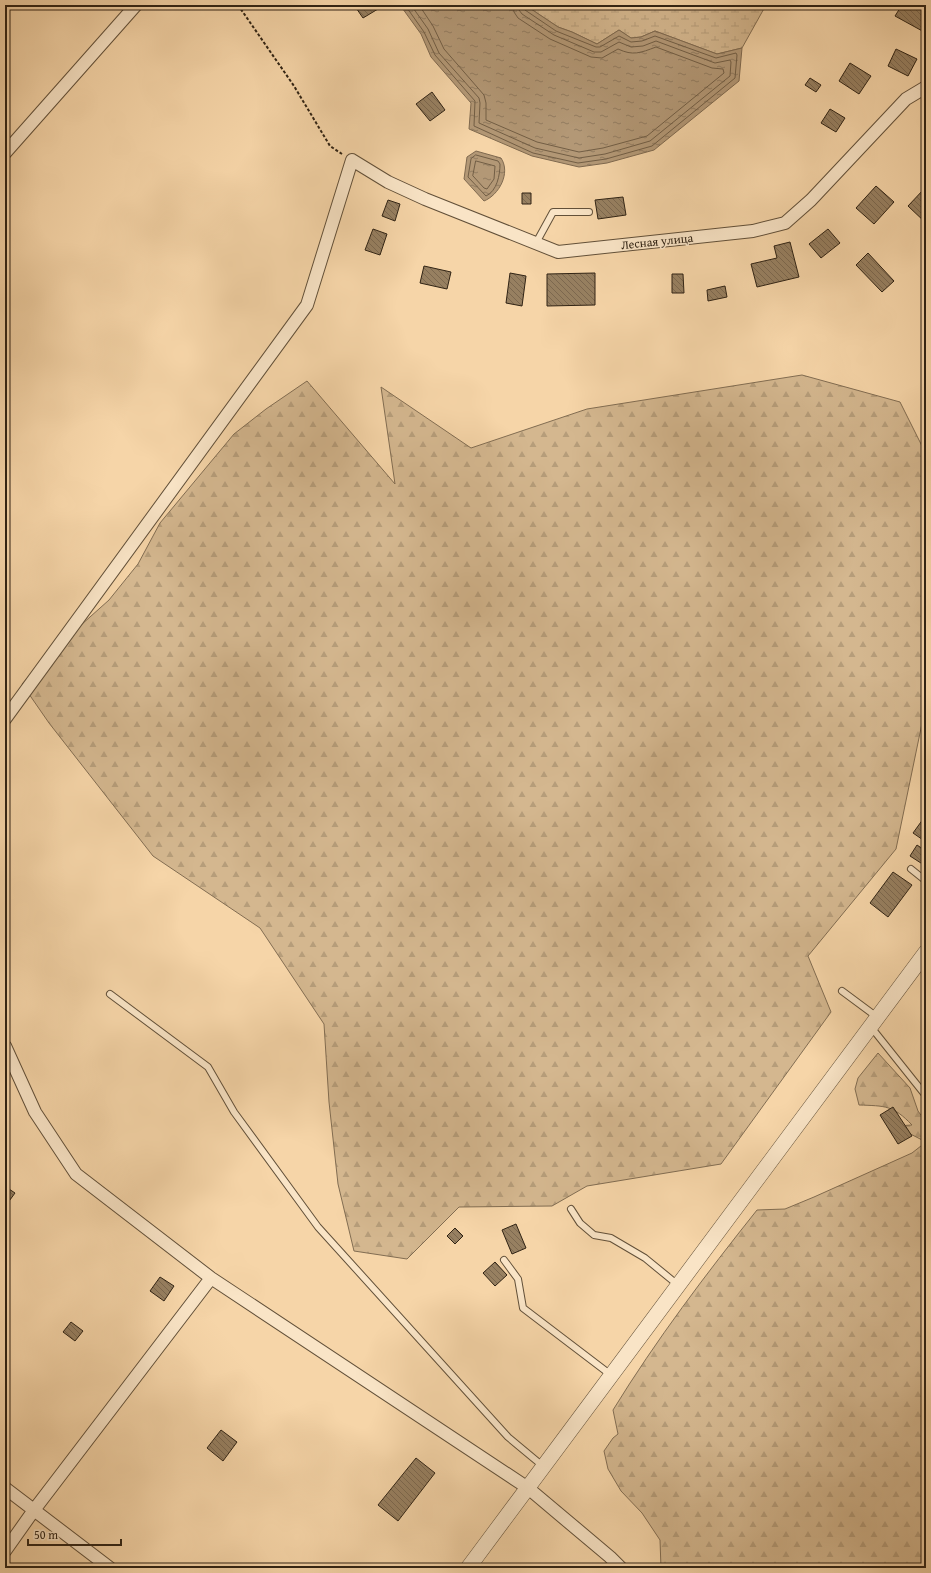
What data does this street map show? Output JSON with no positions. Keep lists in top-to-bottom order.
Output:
{
  "streets": {
    "street": ["Лесная улица"]
  },
  "scale_bar": "50 m"
}
